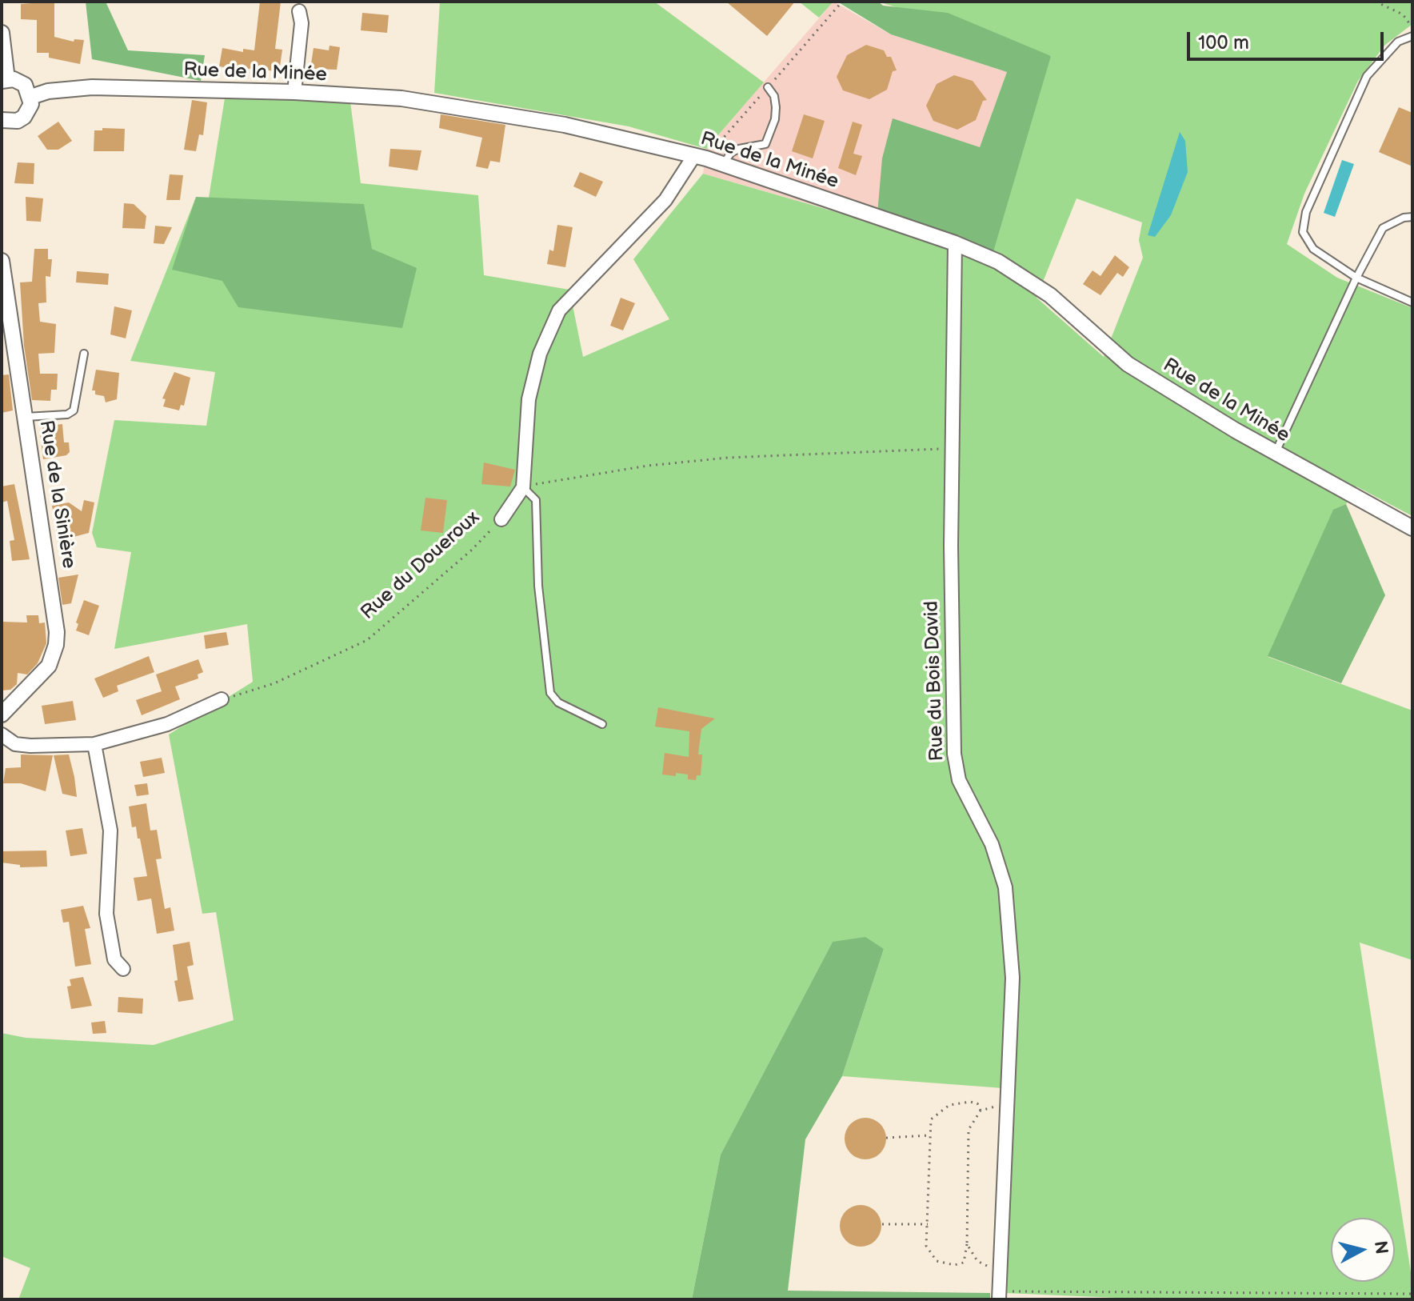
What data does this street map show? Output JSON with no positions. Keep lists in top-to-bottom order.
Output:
{
  "streets": {
    "street": [
      "Rue de la Minée",
      "Rue de la Sinière",
      "Rue du Doueroux",
      "Rue du Bois David"
    ]
  },
  "crossings": [
    ["Rue de la Minée", "Rue du Bois David"]
  ],
  "scale_bar": "100 m",
  "north": "right"
}
